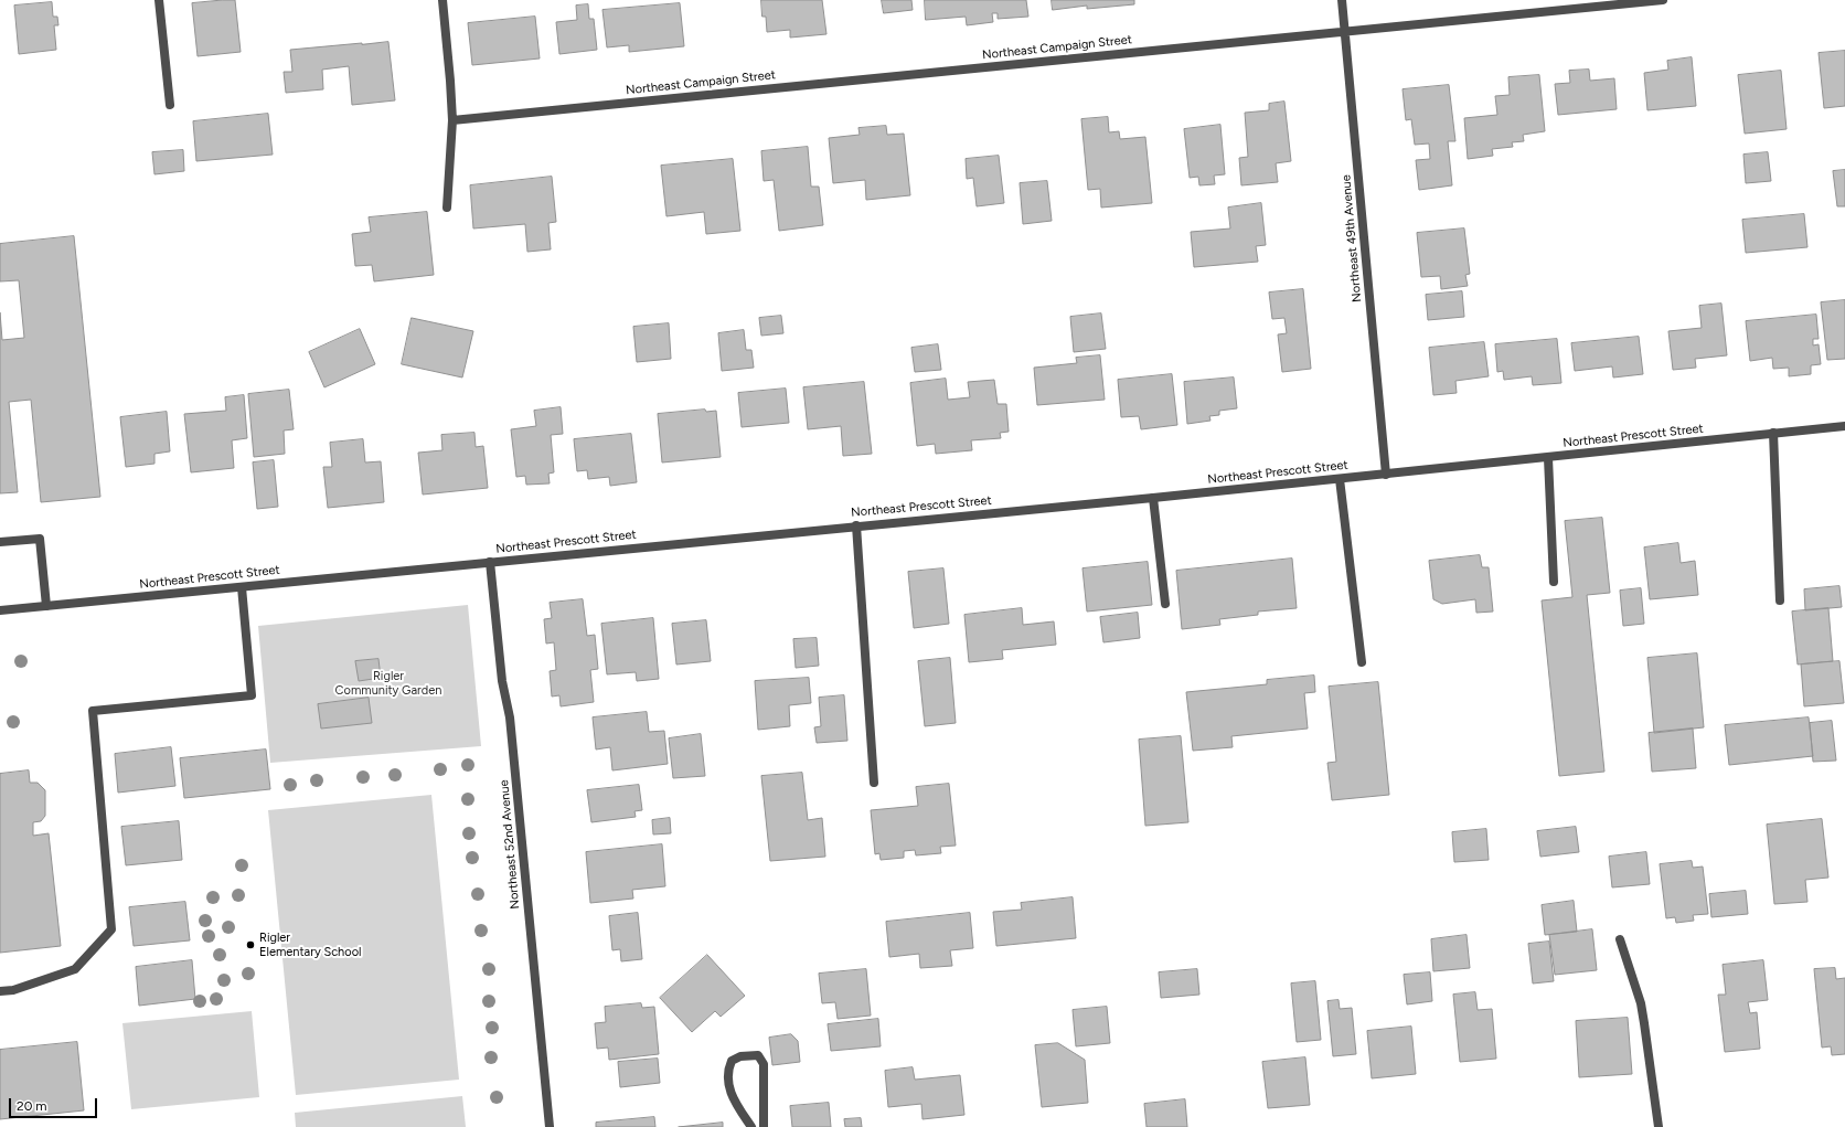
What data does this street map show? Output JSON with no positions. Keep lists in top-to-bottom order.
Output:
{
  "streets": {
    "street": [
      "Northeast Campaign Street",
      "Northeast 49th Avenue",
      "Northeast Prescott Street",
      "Northeast 52nd Avenue"
    ]
  },
  "crossings": [
    ["Northeast Campaign Street", "Northeast 49th Avenue"],
    ["Northeast 49th Avenue", "Northeast Prescott Street"],
    ["Northeast Prescott Street", "Northeast 52nd Avenue"]
  ],
  "parks": ["Rigler Community Garden"],
  "places": ["Rigler Elementary School"],
  "scale_bar": "20 m"
}
